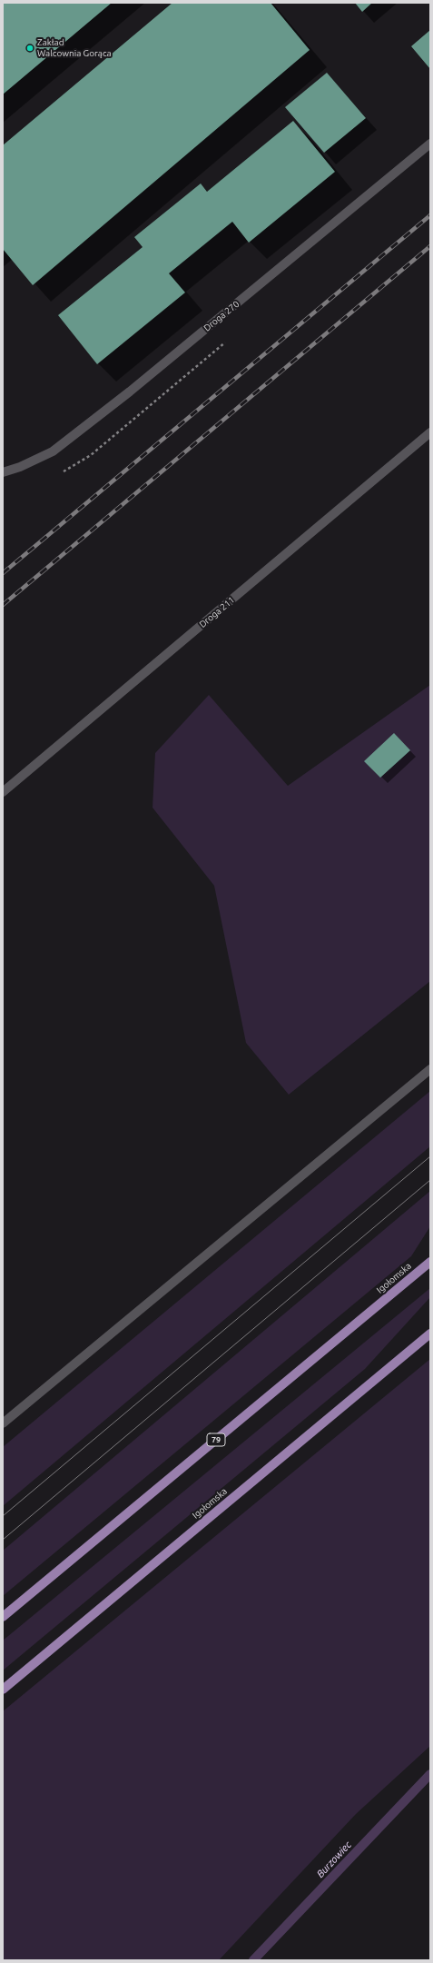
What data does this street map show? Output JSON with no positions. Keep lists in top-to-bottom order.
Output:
{
  "streets": {
    "main road": ["Igołomska", "79"],
    "lane": ["Droga 270", "Droga 211"]
  },
  "water": ["Burzowiec"],
  "places": ["Zakład Walcownia Gorąca"]
}
